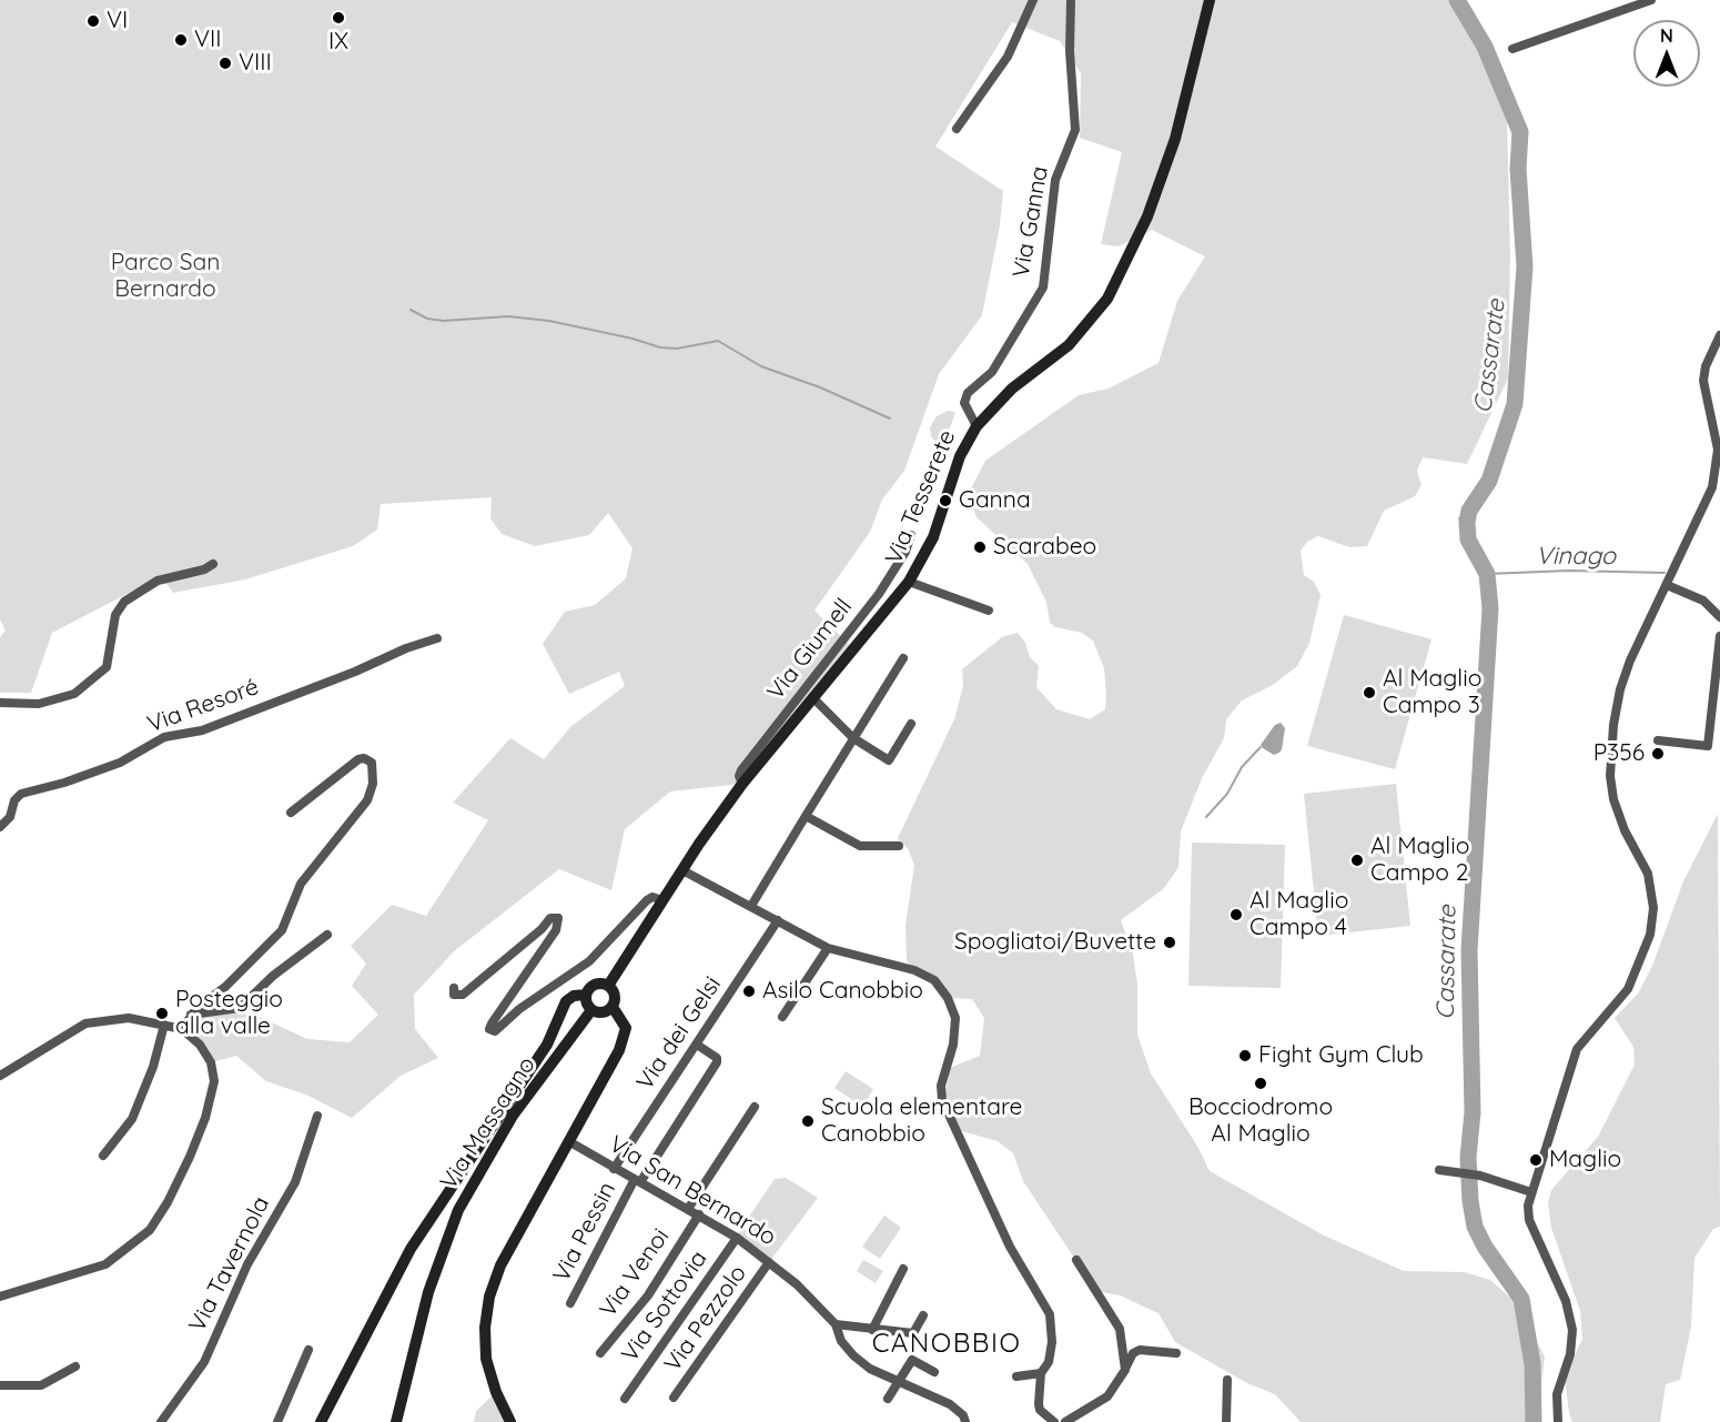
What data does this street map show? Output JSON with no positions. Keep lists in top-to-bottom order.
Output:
{
  "streets": {
    "main road": ["Via Tesserete", "Via Massagno", "Via San Bernardo"],
    "street": [
      "Via Ganna",
      "Via Giumell",
      "Via Resoré",
      "Via dei Gelsi",
      "Via Pessin",
      "Via Tavernola",
      "Via Venoi",
      "Via Sottovia",
      "Via Pezzolo"
    ]
  },
  "crossings": [
    ["Via Ganna", "Via Tesserete"],
    ["Via Tesserete", "Via Giumell"],
    ["Via Tesserete", "Via Massagno"],
    ["Via Tesserete", "Via San Bernardo"],
    ["Via dei Gelsi", "Via San Bernardo"],
    ["Via dei Gelsi", "Via Pessin"],
    ["Via Massagno", "Via San Bernardo"],
    ["Via San Bernardo", "Via Pessin"],
    ["Via San Bernardo", "Via Venoi"],
    ["Via San Bernardo", "Via Sottovia"],
    ["Via San Bernardo", "Via Pezzolo"]
  ],
  "districts": ["CANOBBIO"],
  "water": ["Cassarate", "Vinago"],
  "parks": ["Parco San Bernardo"],
  "places": [
    "IX",
    "VI",
    "VII",
    "VIII",
    "Ganna",
    "Scarabeo",
    "Al Maglio Campo 3",
    "P356",
    "Al Maglio Campo 2",
    "Al Maglio Campo 4",
    "Spogliatoi/Buvette",
    "Asilo Canobbio",
    "Posteggio alla valle",
    "Fight Gym Club",
    "Bocciodromo Al Maglio",
    "Scuola elementare Canobbio",
    "Maglio"
  ],
  "north": "top"
}
